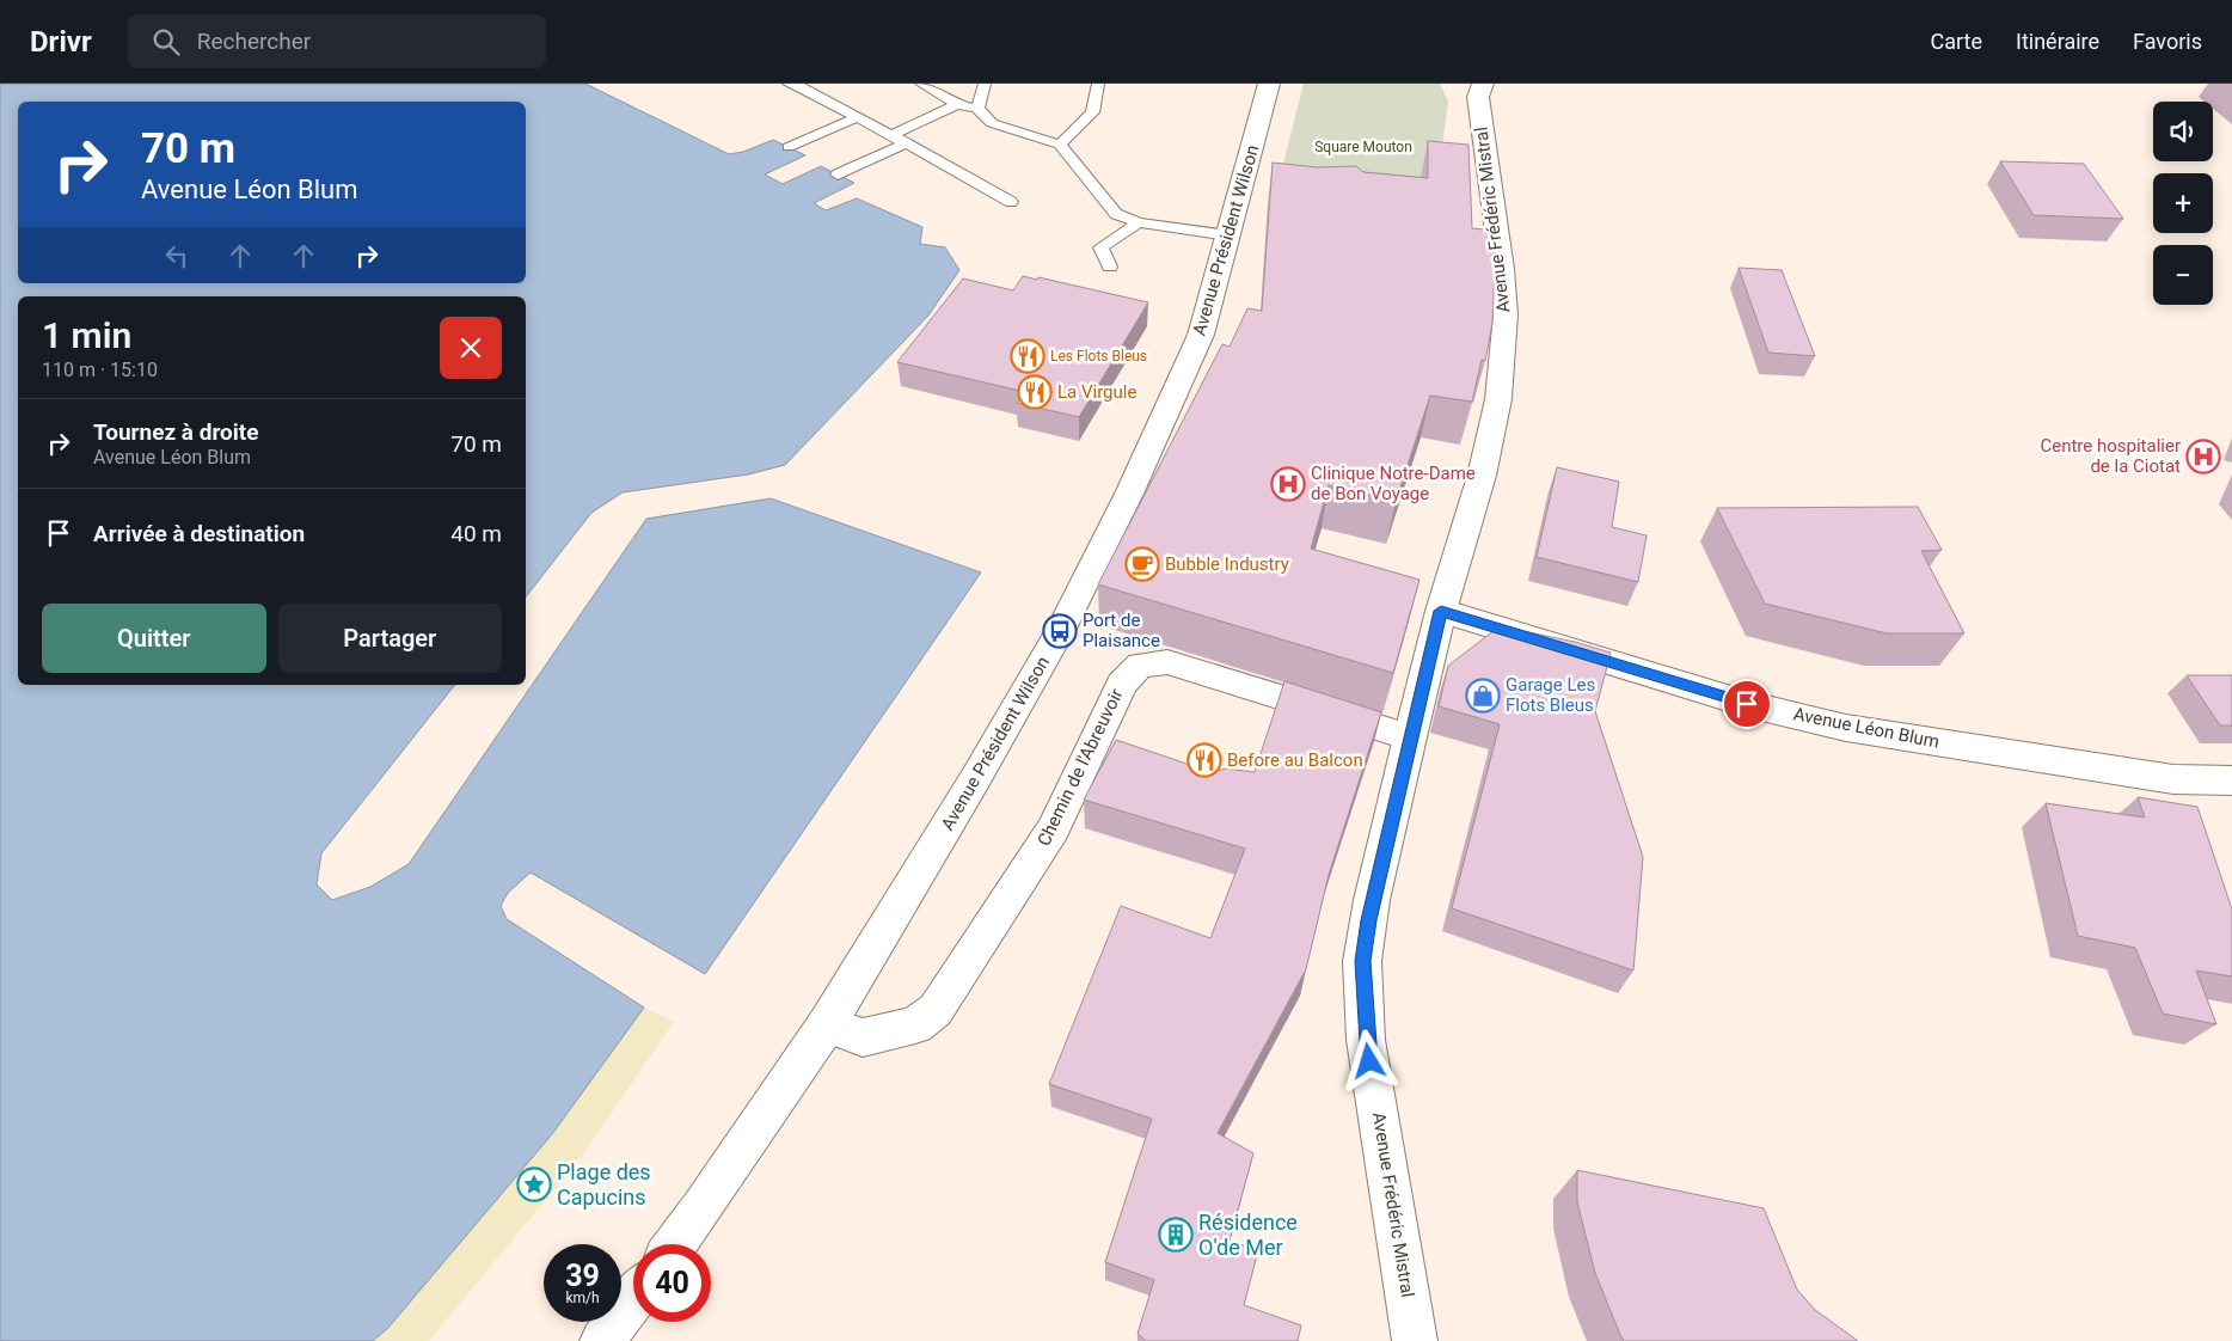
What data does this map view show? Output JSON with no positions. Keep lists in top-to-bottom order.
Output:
{
  "streets": {
    "street": [
      "Avenue Frédéric Mistral",
      "Avenue Président Wilson",
      "Avenue Léon Blum",
      "Chemin de l'Abreuvoir"
    ]
  },
  "crossings": [
    ["Avenue Frédéric Mistral", "Avenue Léon Blum"],
    ["Avenue Frédéric Mistral", "Chemin de l'Abreuvoir"],
    ["Avenue Président Wilson", "Chemin de l'Abreuvoir"]
  ],
  "parks": ["Square Mouton"],
  "places": {
    "restaurant": ["Les Flots Bleus", "La Virgule", "Before au Balcon"],
    "hospital": ["Centre hospitalier de la Ciotat", "Clinique Notre-Dame de Bon Voyage"],
    "cafe": ["Bubble Industry"],
    "bus stop": ["Port de Plaisance"],
    "shop": ["Garage Les Flots Bleus"],
    "place": ["Plage des Capucins"],
    "building": ["Résidence O'de Mer"]
  },
  "page": {
    "header": "Drivr",
    "search": "Rechercher",
    "nav": ["Carte", "Itinéraire", "Favoris"],
    "map_buttons": ["+", "−"],
    "turn": ["70 m", "Avenue Léon Blum"],
    "heading": ["1 min", "110 m · 15:10"],
    "list": [
      {
        "name": "Tournez à droite",
        "note": "Avenue Léon Blum",
        "value": "70 m"
      },
      {
        "name": "Arrivée à destination",
        "value": "40 m"
      }
    ],
    "buttons": ["Quitter", "Partager"],
    "speed": "39 km/h",
    "limit": "40"
  }
}
